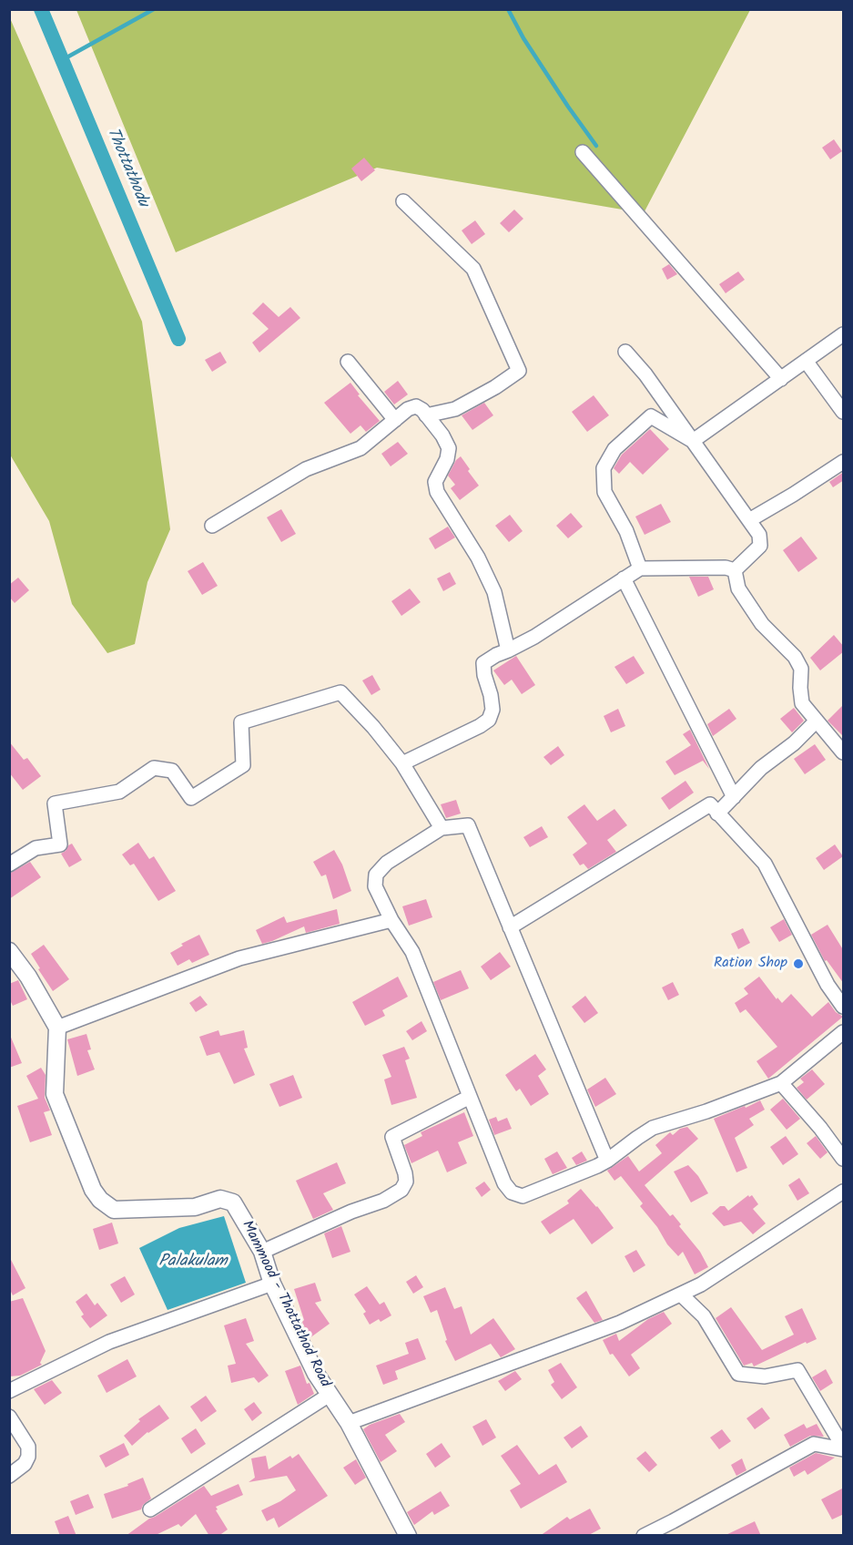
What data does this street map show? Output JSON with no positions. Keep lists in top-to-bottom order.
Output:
{
  "streets": {
    "street": ["Mammood - Thottathod Road"]
  },
  "water": ["Thottathodu", "Palakulam"],
  "places": ["Ration Shop"]
}
